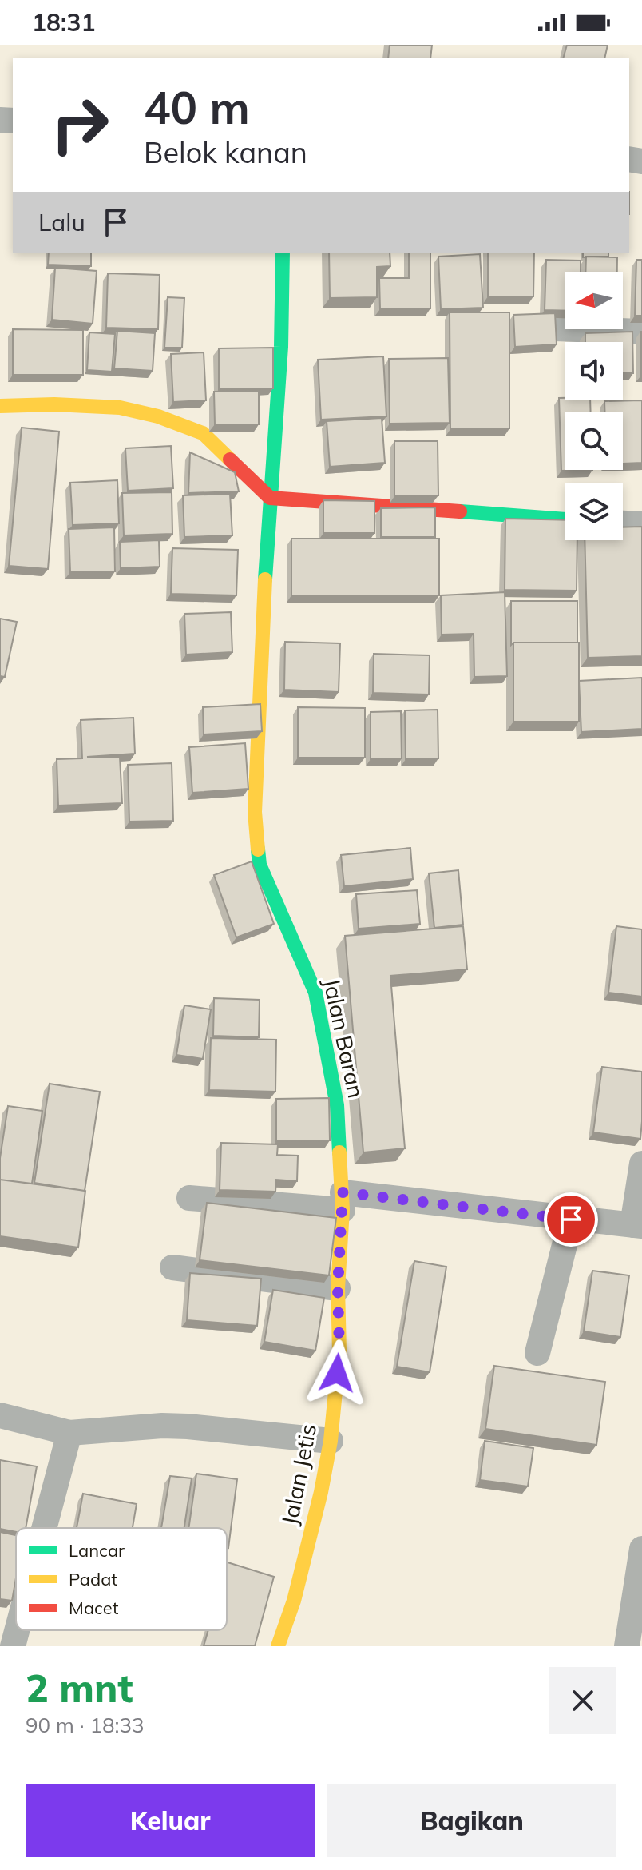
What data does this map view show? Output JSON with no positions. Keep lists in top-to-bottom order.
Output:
{
  "streets": {
    "street": ["Jalan Baran", "Jalan Jetis"]
  },
  "crossings": [
    ["Jalan Baran", "Jalan Jetis"]
  ],
  "legend": ["Lancar", "Padat", "Macet"],
  "north": "left",
  "page": {
    "status": "18:31",
    "turn": ["40 m", "Belok kanan"],
    "then": "Lalu",
    "heading": ["2 mnt", "90 m · 18:33"],
    "buttons": ["Keluar", "Bagikan"]
  }
}
